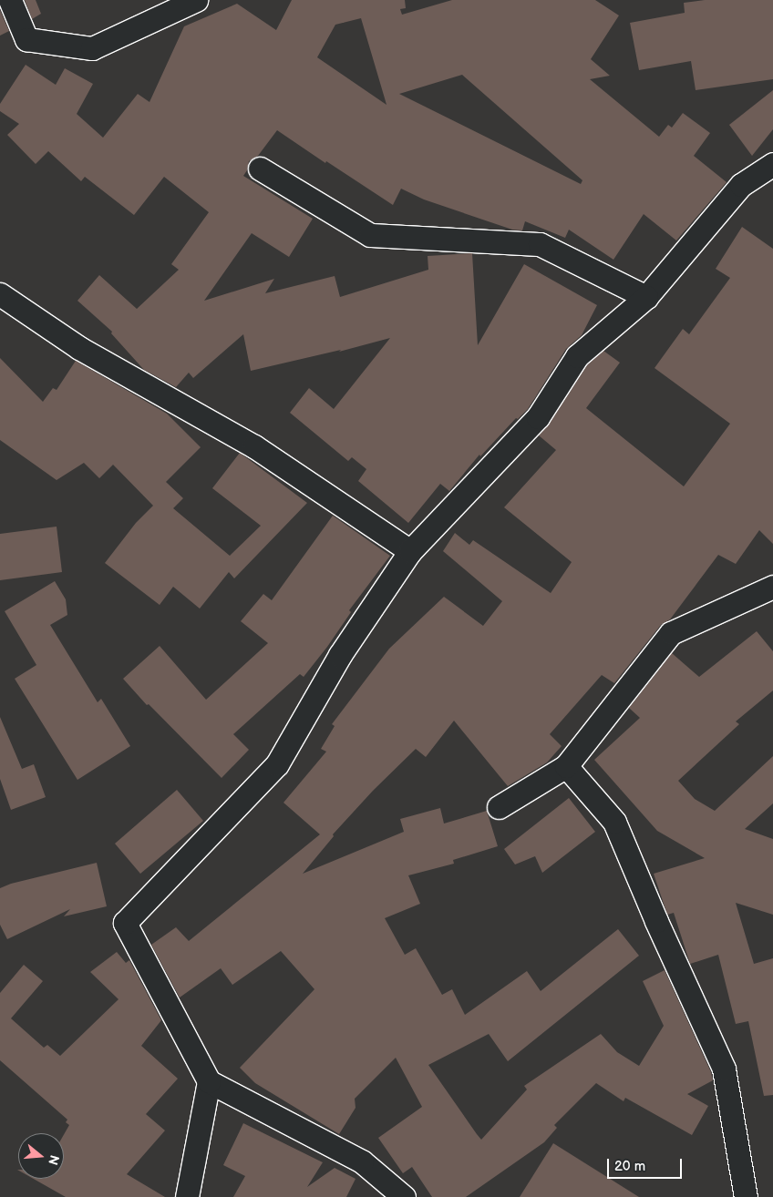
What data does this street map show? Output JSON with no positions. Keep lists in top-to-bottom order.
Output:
{
  "scale_bar": "20 m",
  "north": "right"
}
